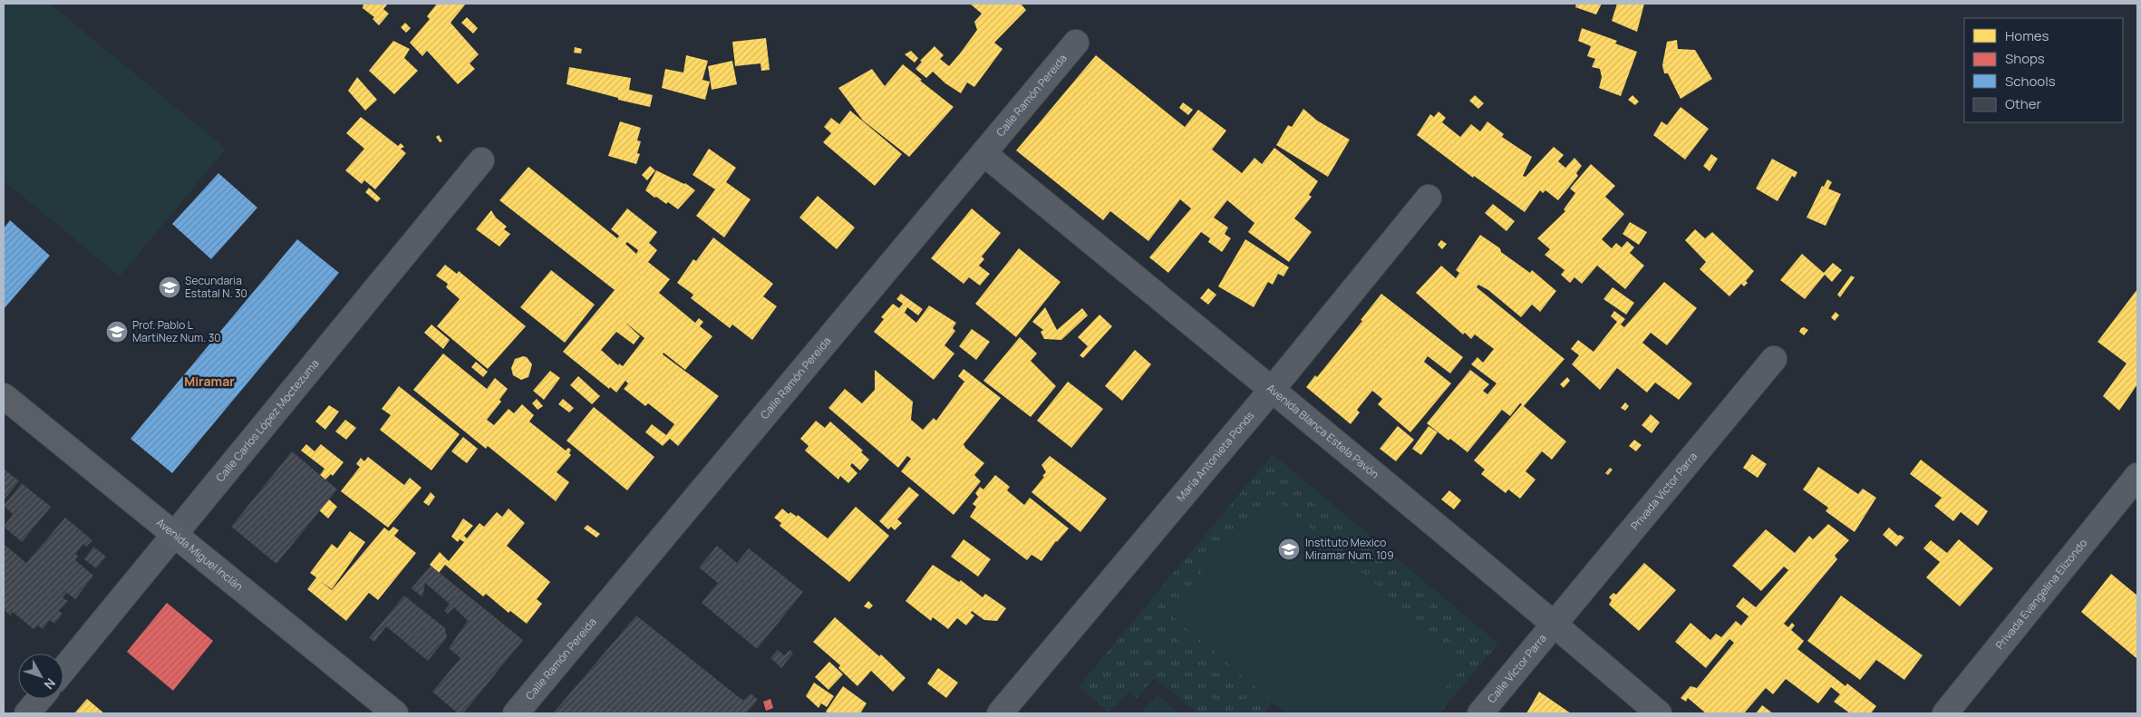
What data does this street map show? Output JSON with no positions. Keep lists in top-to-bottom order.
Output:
{
  "streets": {
    "main road": ["Avenida Miguel Inclán"],
    "street": [
      "Calle Ramón Pereida",
      "Calle Carlos López Moctezuma",
      "Avenida Blanca Estela Pavón",
      "María Antonieta Ponds",
      "Privada Víctor Parra",
      "Privada Evangelina Elizondo",
      "Calle Víctor Parra"
    ]
  },
  "crossings": [
    ["Calle Ramón Pereida", "Avenida Blanca Estela Pavón"],
    ["Calle Carlos López Moctezuma", "Avenida Miguel Inclán"],
    ["Avenida Blanca Estela Pavón", "María Antonieta Ponds"],
    ["Avenida Blanca Estela Pavón", "Privada Víctor Parra"],
    ["Avenida Blanca Estela Pavón", "Calle Víctor Parra"],
    ["Privada Víctor Parra", "Calle Víctor Parra"]
  ],
  "districts": ["Miramar"],
  "places": {
    "school or university": ["Secundaria Estatal N. 30", "Prof. Pablo L MartiNez Num. 30", "Instituto Mexico Miramar Num. 109"]
  },
  "legend": [
    "Homes",
    "Shops",
    "Schools",
    "Other"
  ],
  "north": "bottom right"
}
